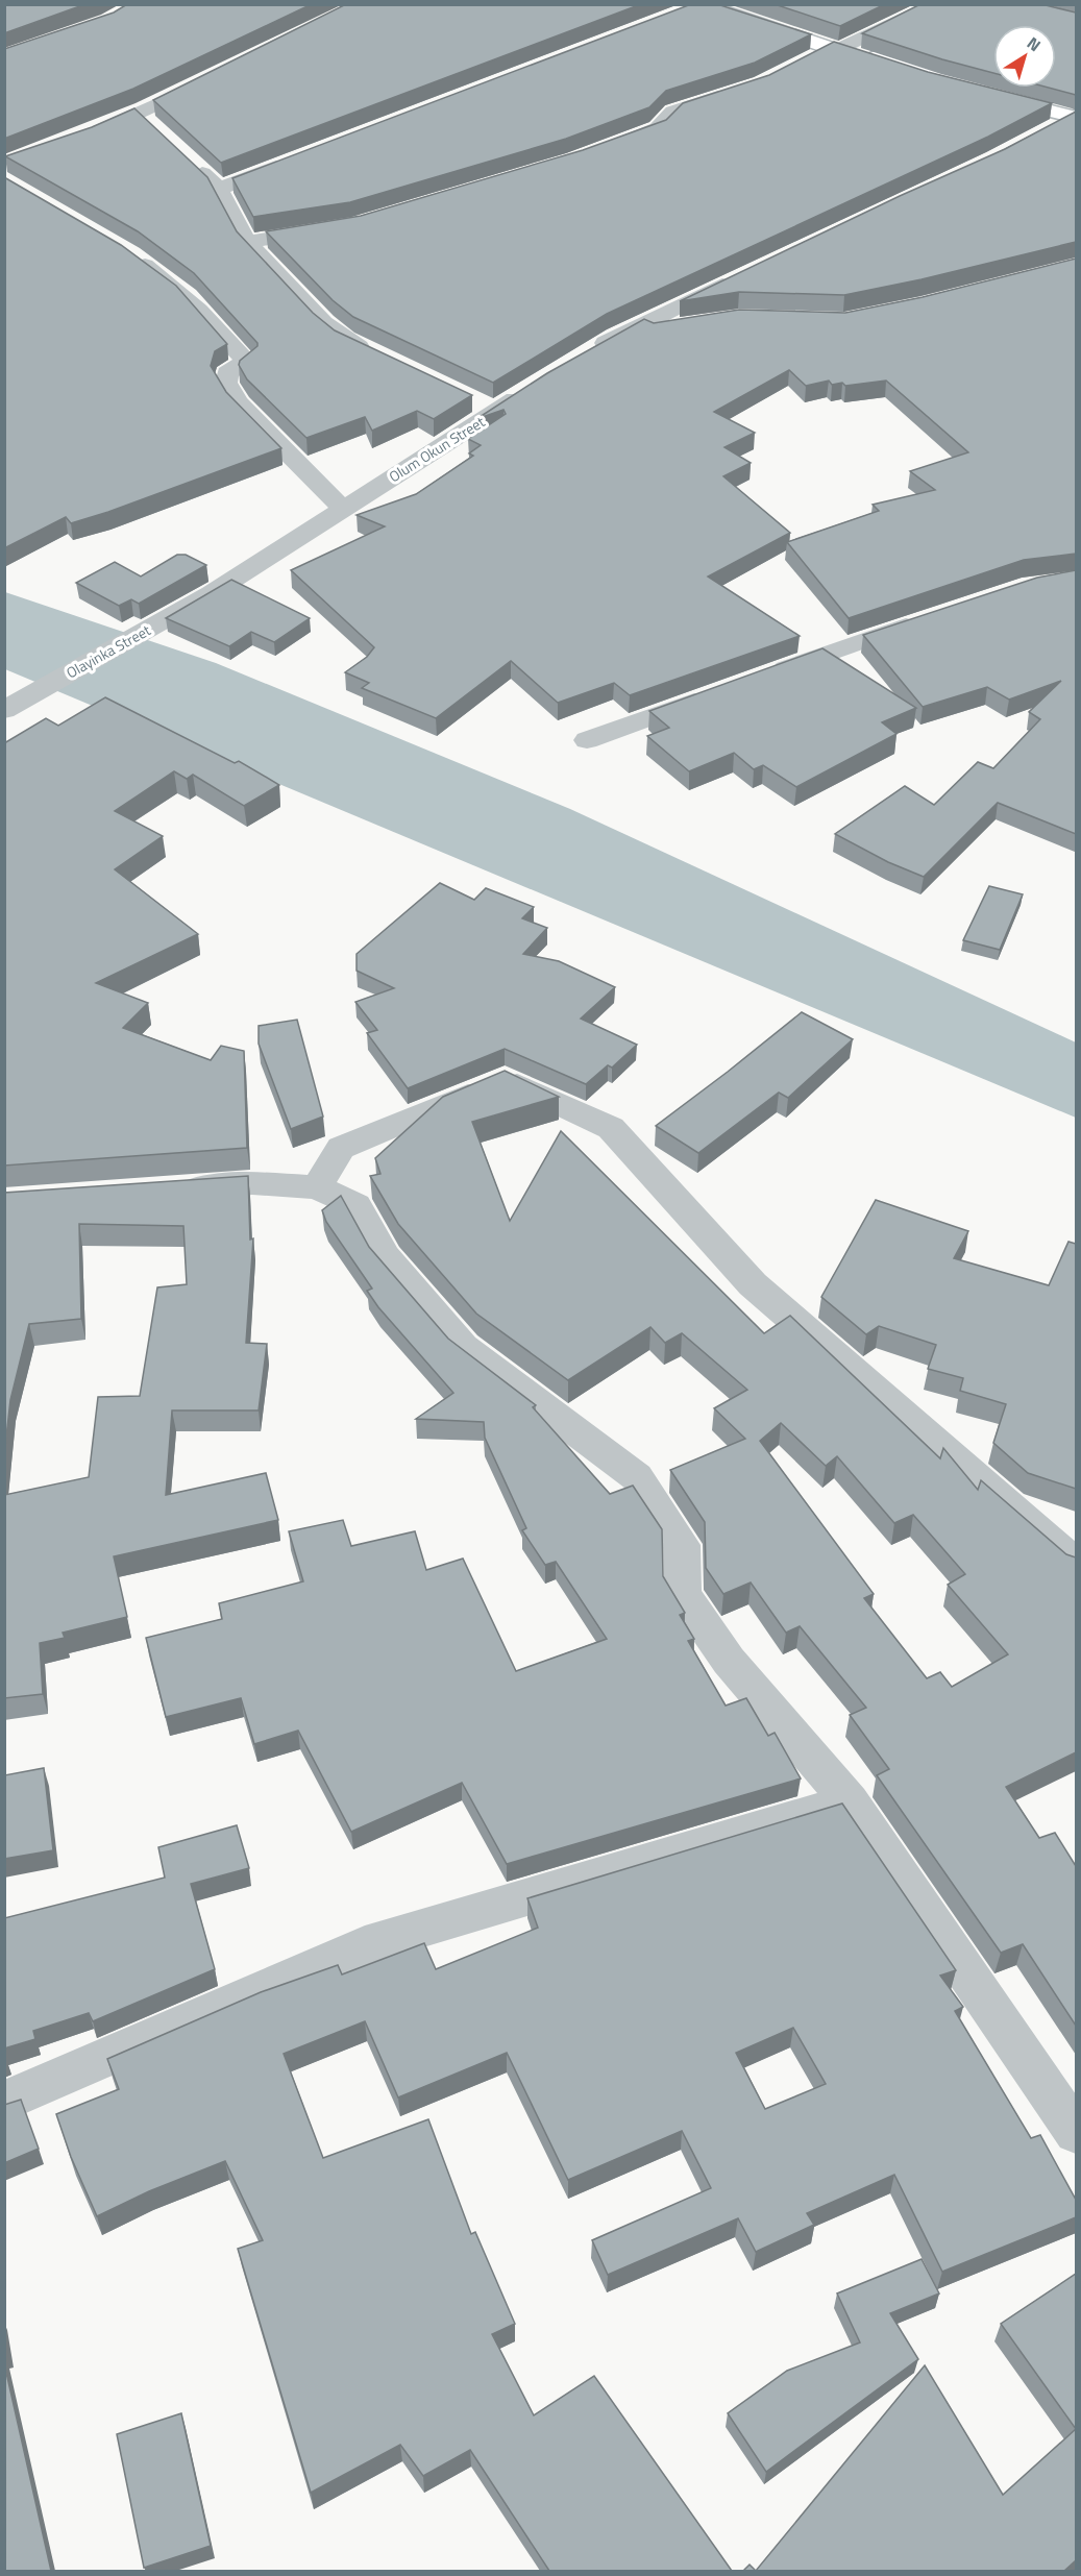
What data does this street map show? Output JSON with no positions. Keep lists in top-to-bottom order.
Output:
{
  "streets": {
    "street": ["Olum Okun Street", "Olayinka Street"]
  },
  "crossings": [
    ["Olum Okun Street", "Olayinka Street"]
  ],
  "north": "top right"
}
